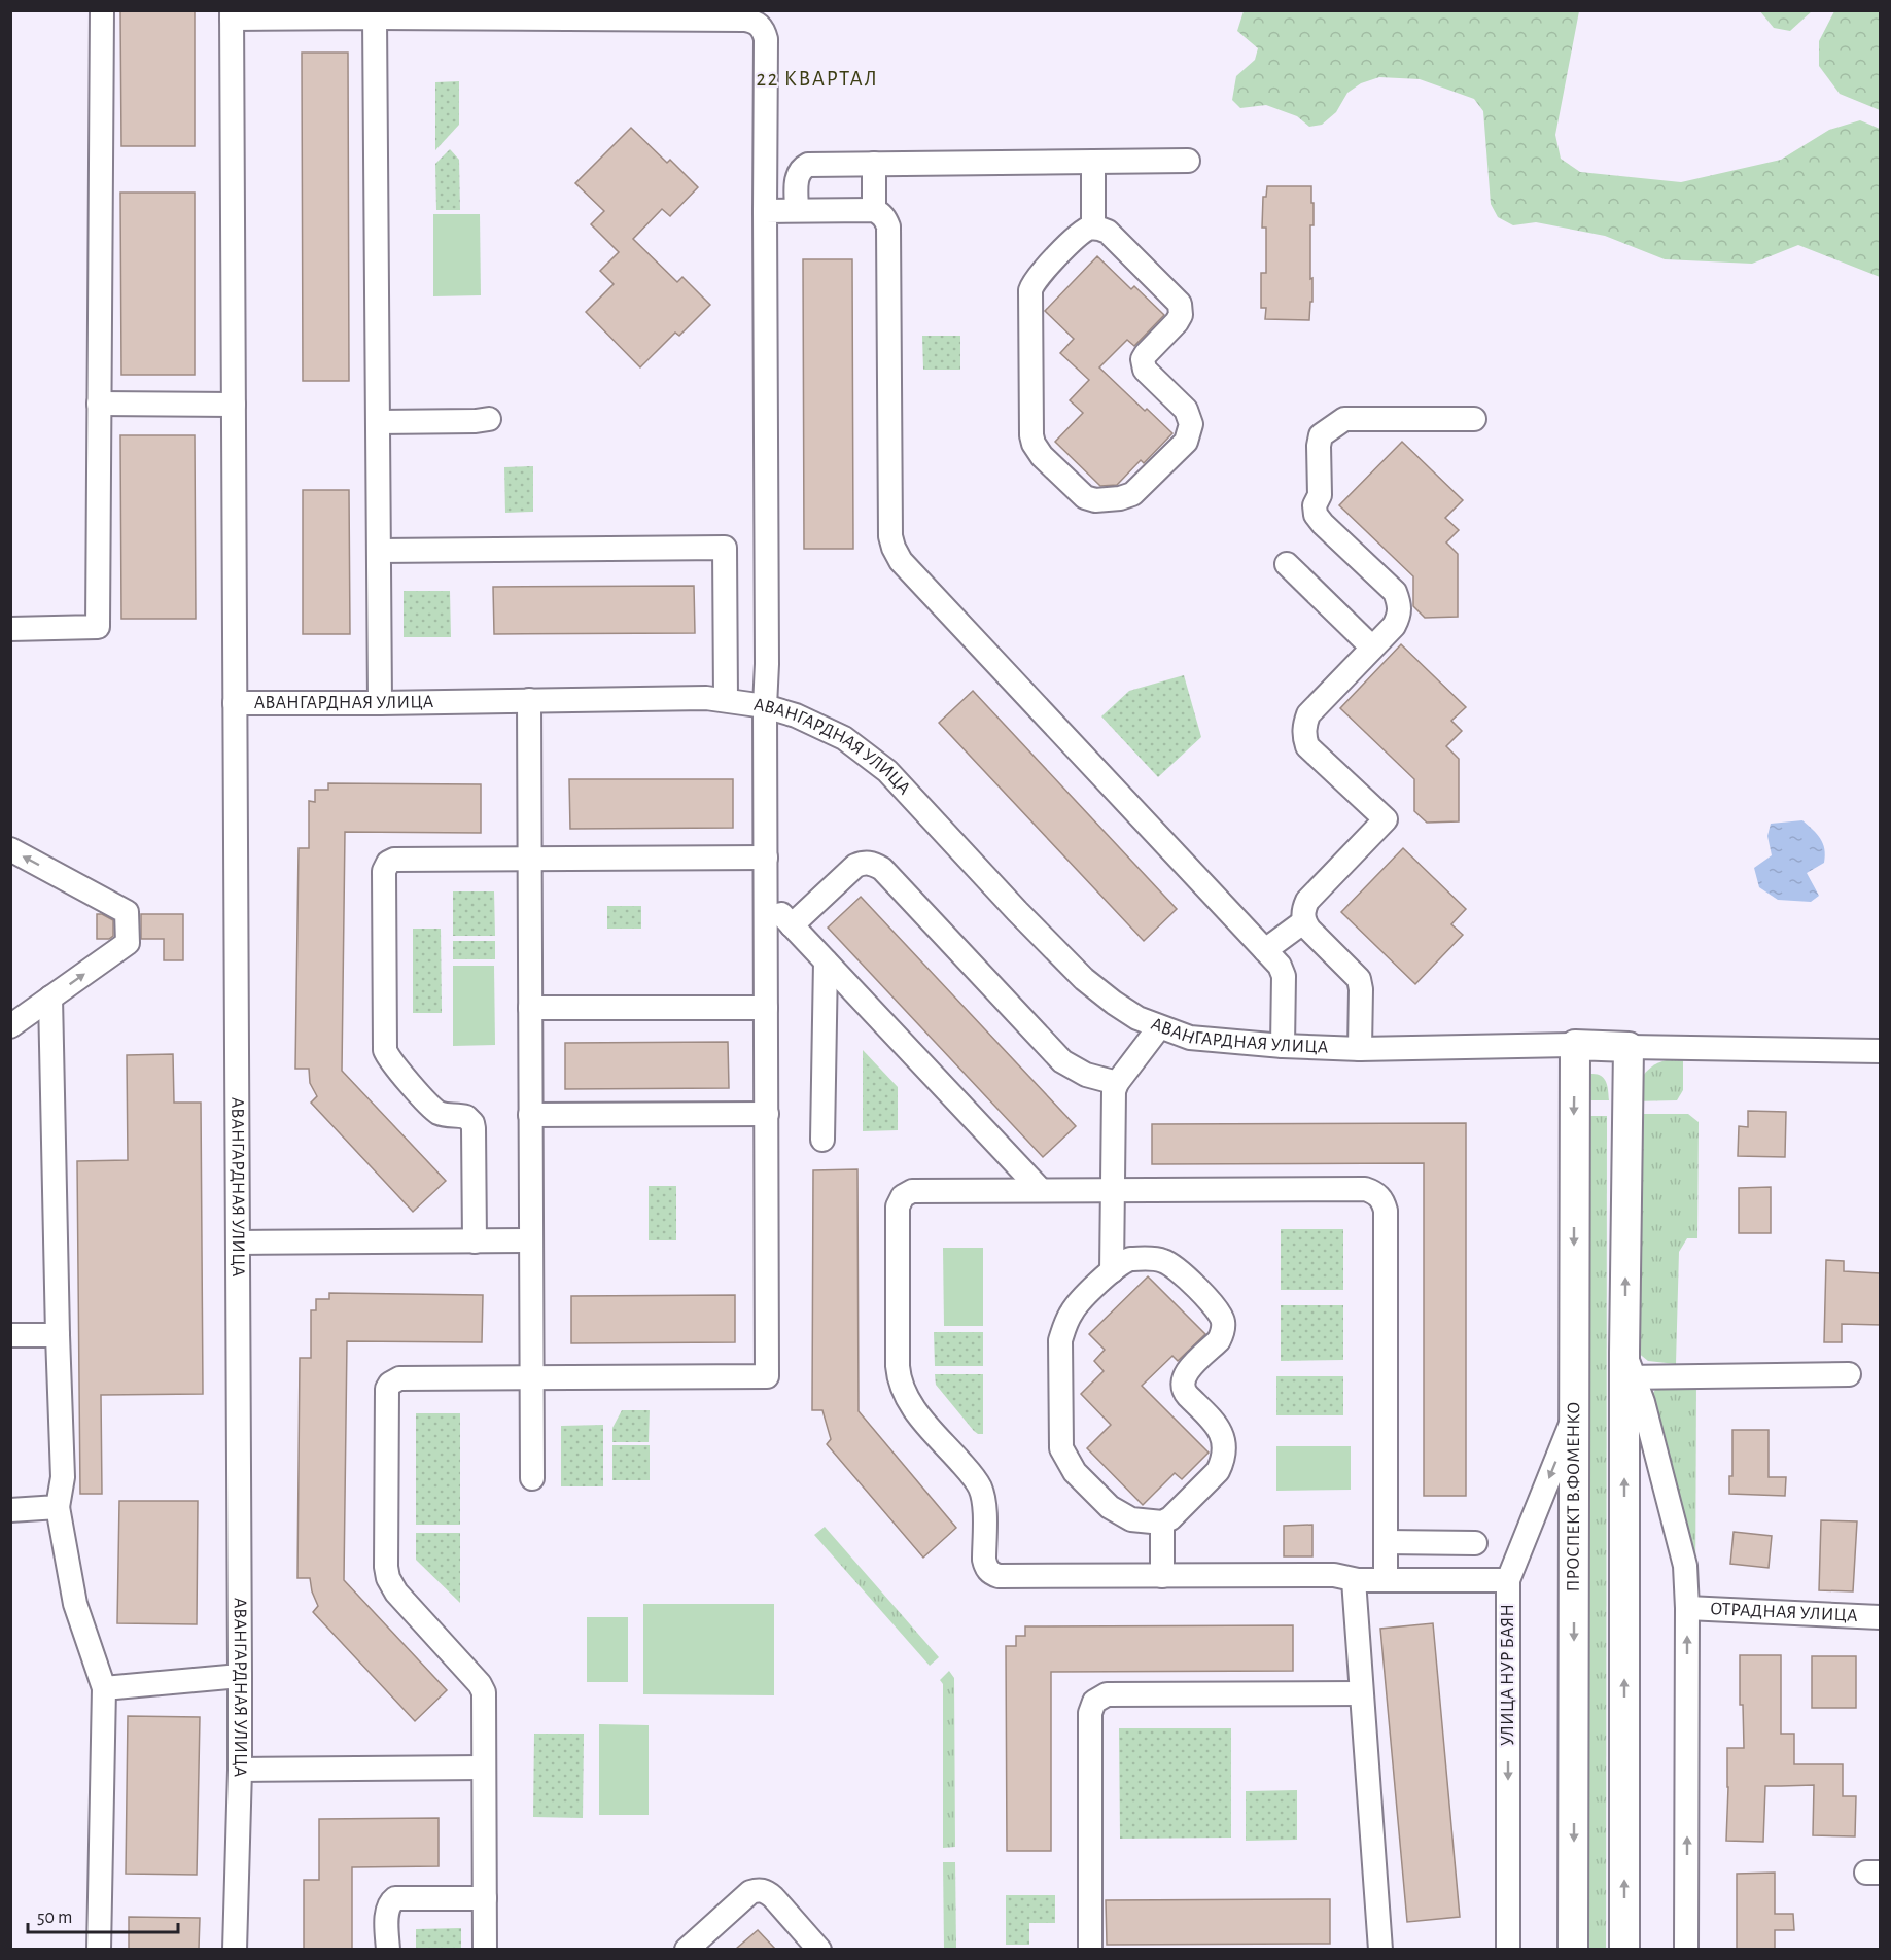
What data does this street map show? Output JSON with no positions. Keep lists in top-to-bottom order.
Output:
{
  "streets": {
    "main road": ["ПРОСПЕКТ В.ФОМЕНКО"],
    "street": ["АВАНГАРДНАЯ УЛИЦА", "ОТРАДНАЯ УЛИЦА", "УЛИЦА НУР БАЯН"]
  },
  "crossings": [
    ["АВАНГАРДНАЯ УЛИЦА", "ПРОСПЕКТ В.ФОМЕНКО"],
    ["ПРОСПЕКТ В.ФОМЕНКО", "УЛИЦА НУР БАЯН"]
  ],
  "districts": ["22 КВАРТАЛ"],
  "scale_bar": "50 m"
}
